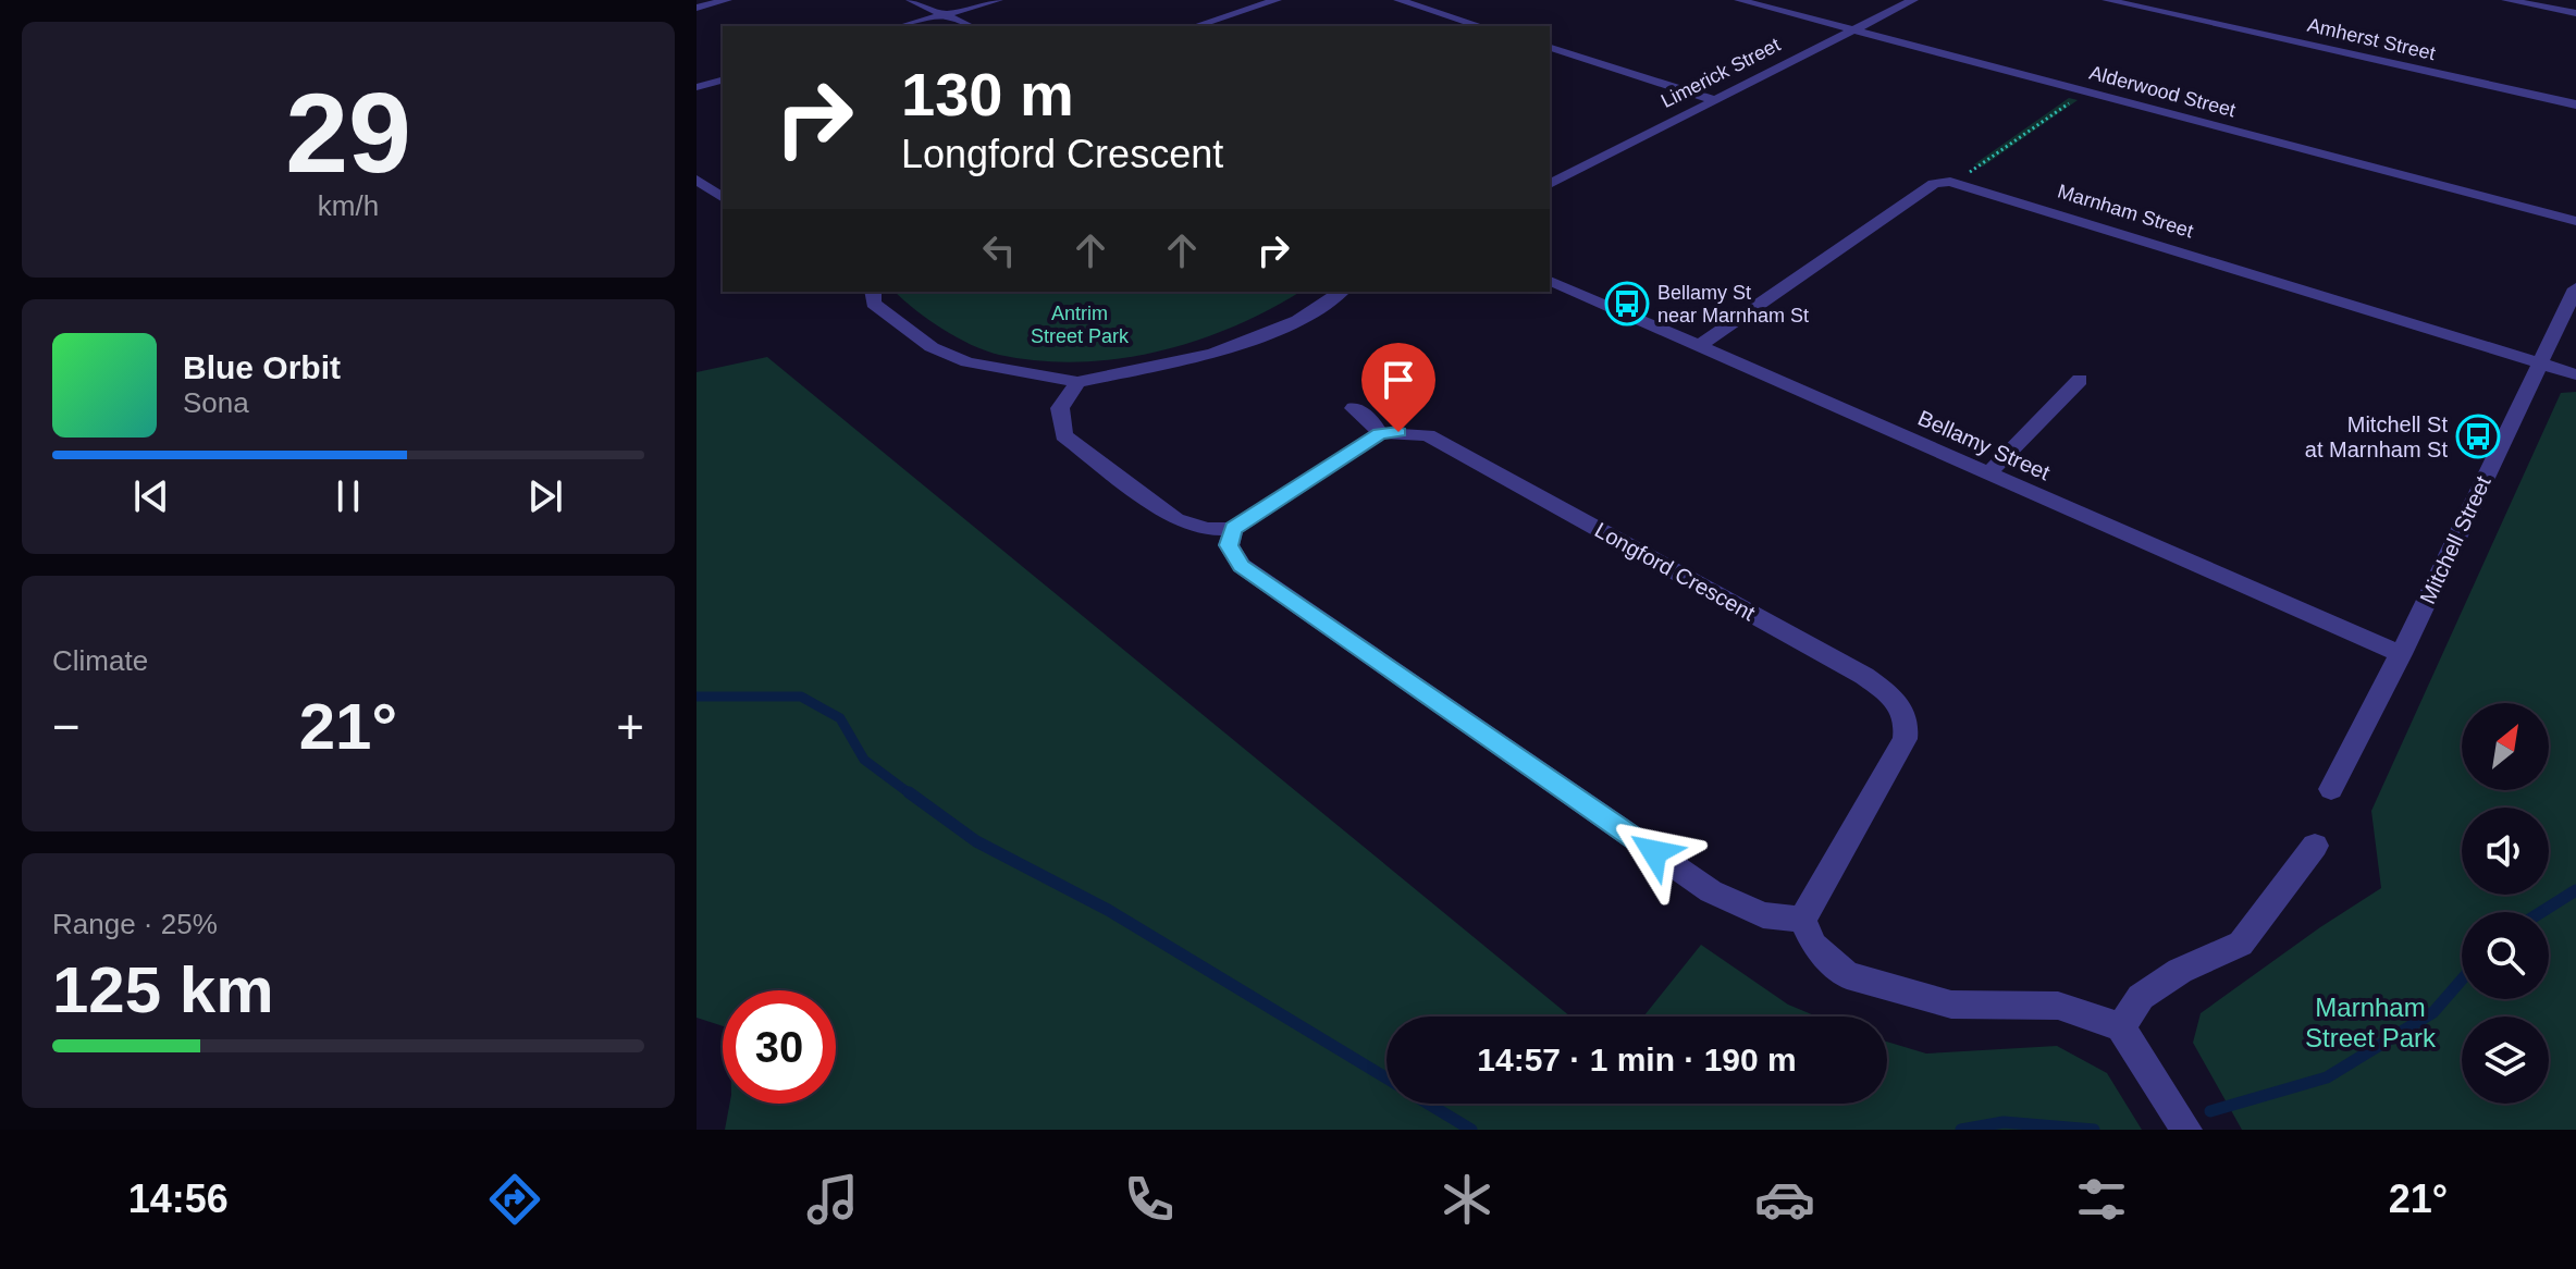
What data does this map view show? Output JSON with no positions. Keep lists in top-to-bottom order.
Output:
{
  "streets": {
    "street": [
      "Amherst Street",
      "Limerick Street",
      "Alderwood Street",
      "Marnham Street",
      "Bellamy Street",
      "Mitchell Street",
      "Longford Crescent"
    ]
  },
  "crossings": [
    ["Limerick Street", "Alderwood Street"],
    ["Marnham Street", "Bellamy Street"],
    ["Marnham Street", "Mitchell Street"],
    ["Bellamy Street", "Mitchell Street"]
  ],
  "parks": ["Antrim Street Park", "Marnham Street Park"],
  "places": {
    "bus stop": ["Bellamy St near Marnham St", "Mitchell St at Marnham St"]
  },
  "north": "top right",
  "page": {
    "tile": [
      ["29", "km/h"],
      "Climate",
      ["Range · 25%", "125 km"]
    ],
    "turn": ["130 m", "Longford Crescent"],
    "song": ["Blue Orbit", "Sona"],
    "heat": ["−", "21°", "+"],
    "limit": "30",
    "trip": "14:57 · 1 min · 190 m",
    "tabs": ["14:56", "21°"]
  }
}
